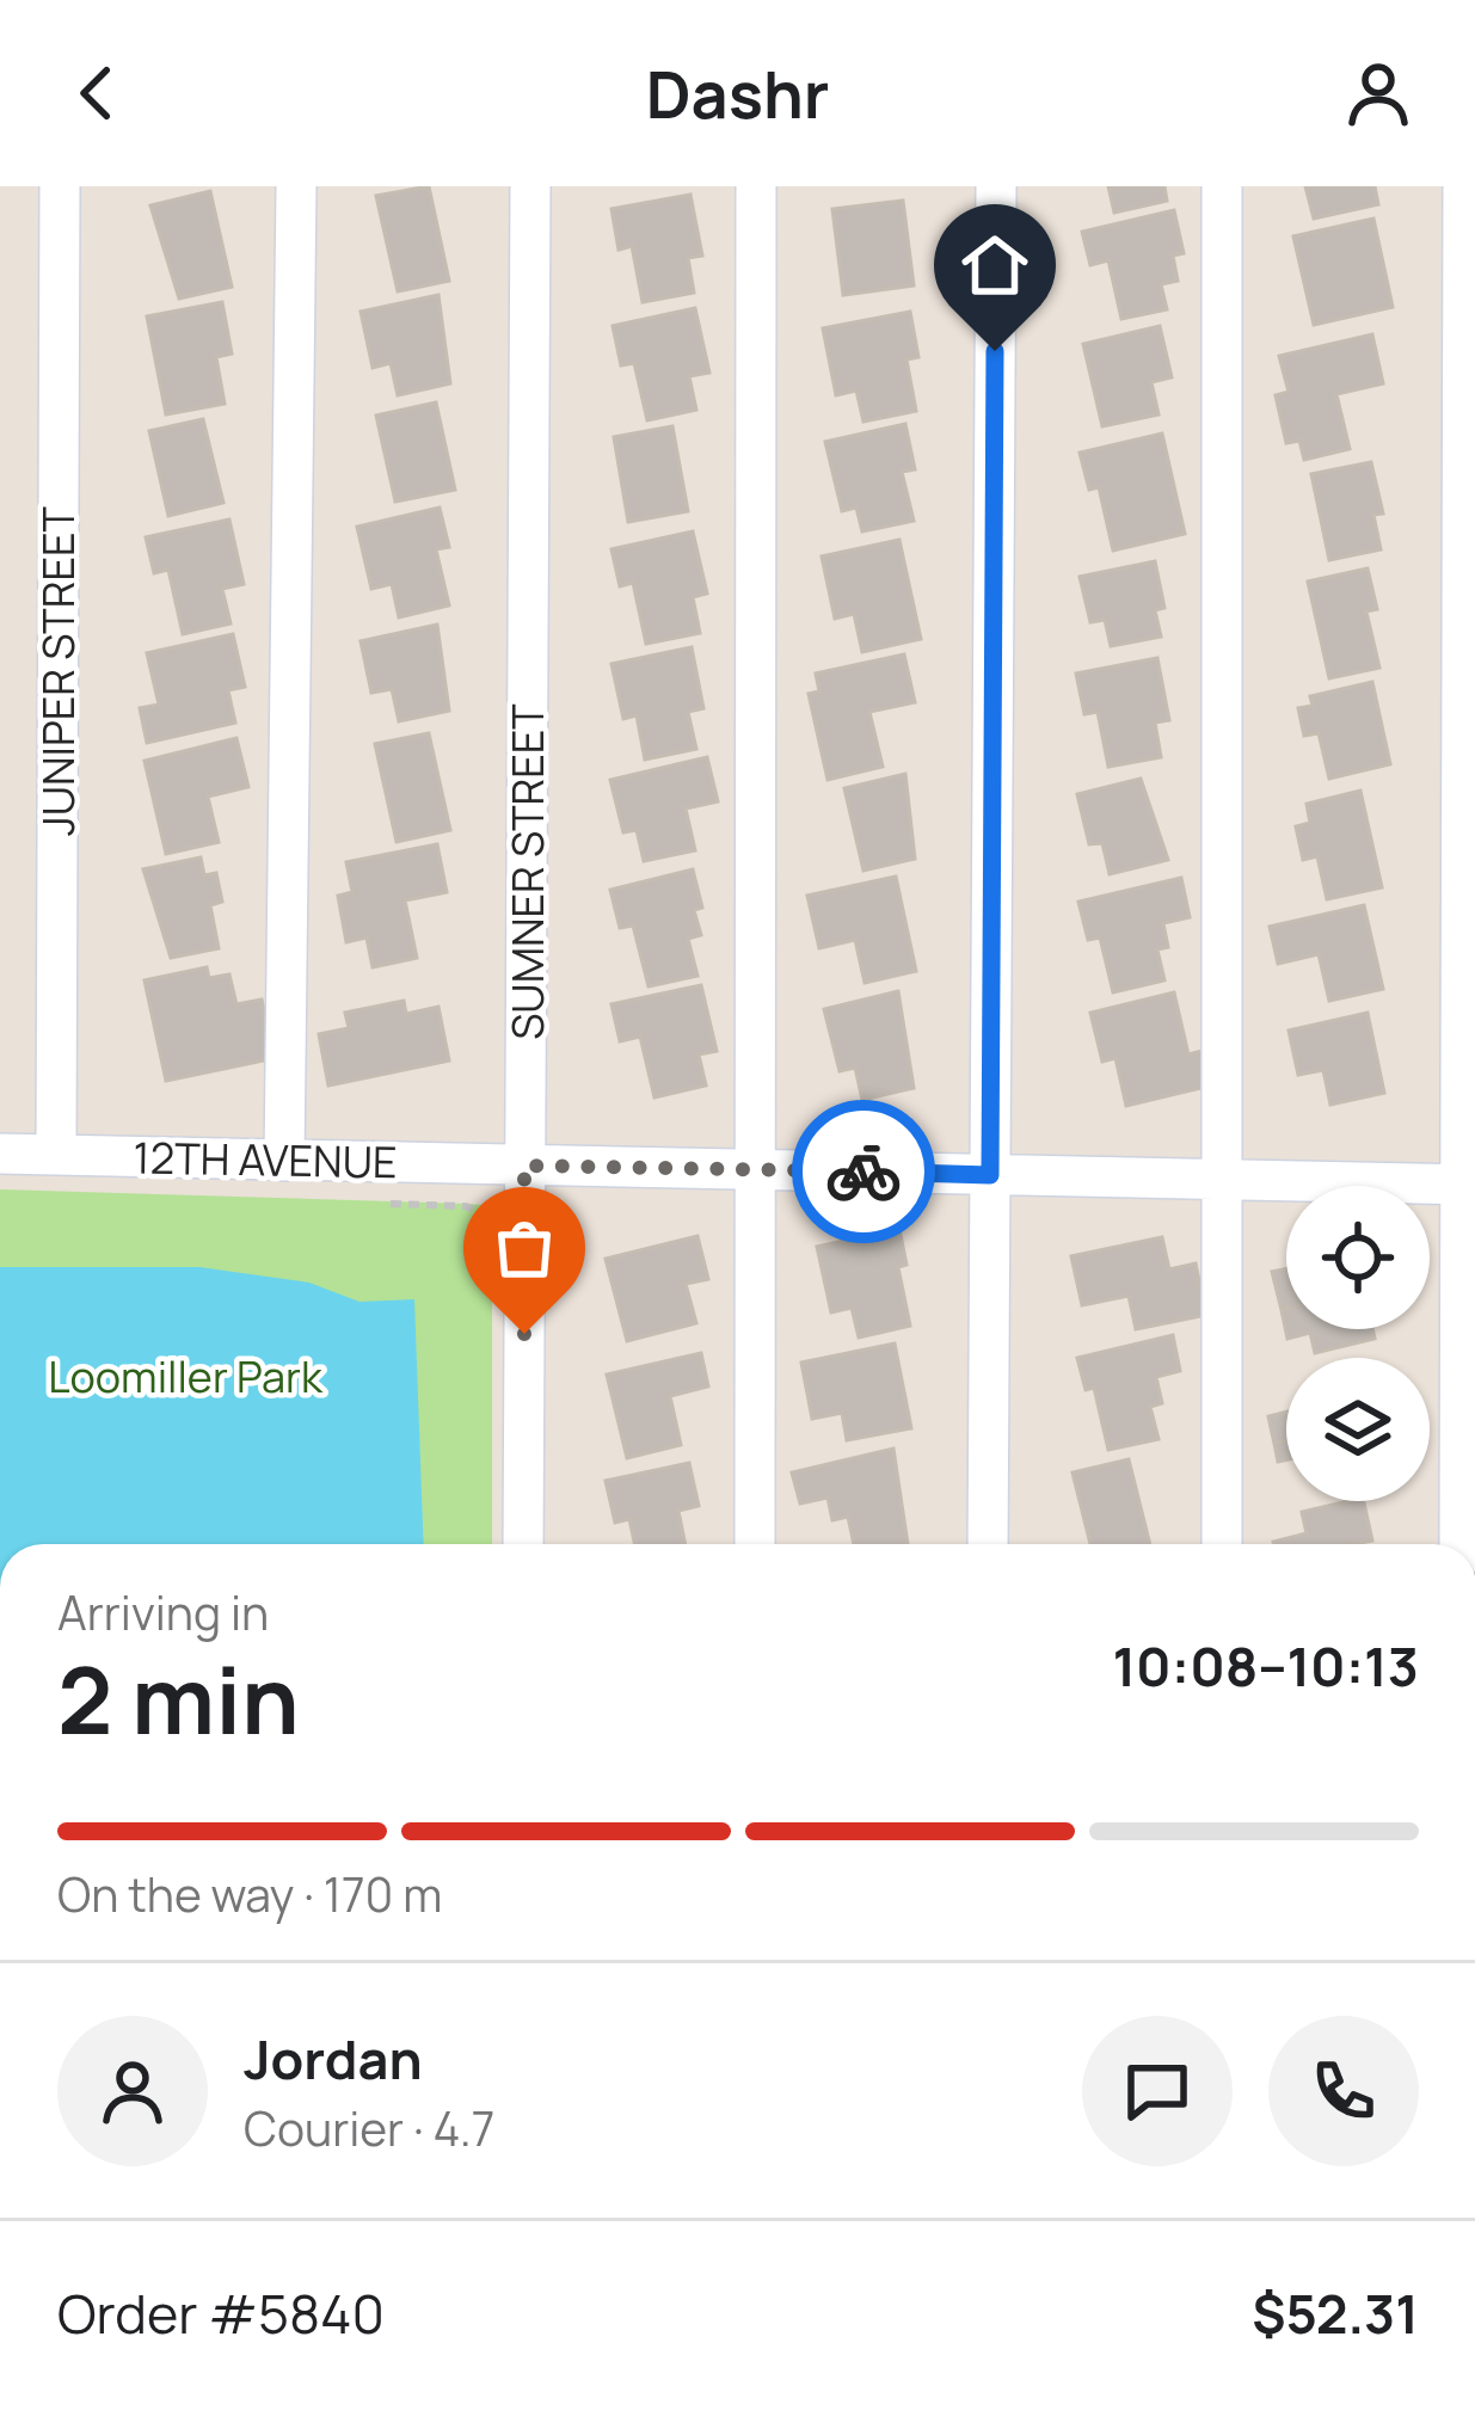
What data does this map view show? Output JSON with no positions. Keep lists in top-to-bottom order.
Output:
{
  "streets": {
    "street": ["JUNIPER STREET", "SUMNER STREET", "12TH AVENUE"]
  },
  "crossings": [
    ["JUNIPER STREET", "12TH AVENUE"],
    ["SUMNER STREET", "12TH AVENUE"]
  ],
  "parks": ["Loomiller Park"],
  "page": {
    "header": "Dashr",
    "heading": ["2 min", "Arriving in", "10:08–10:13"],
    "panel": [
      "Jordan",
      "Courier · 4.7",
      "Order #5840",
      "$52.31"
    ],
    "bar": "On the way · 170 m"
  }
}
